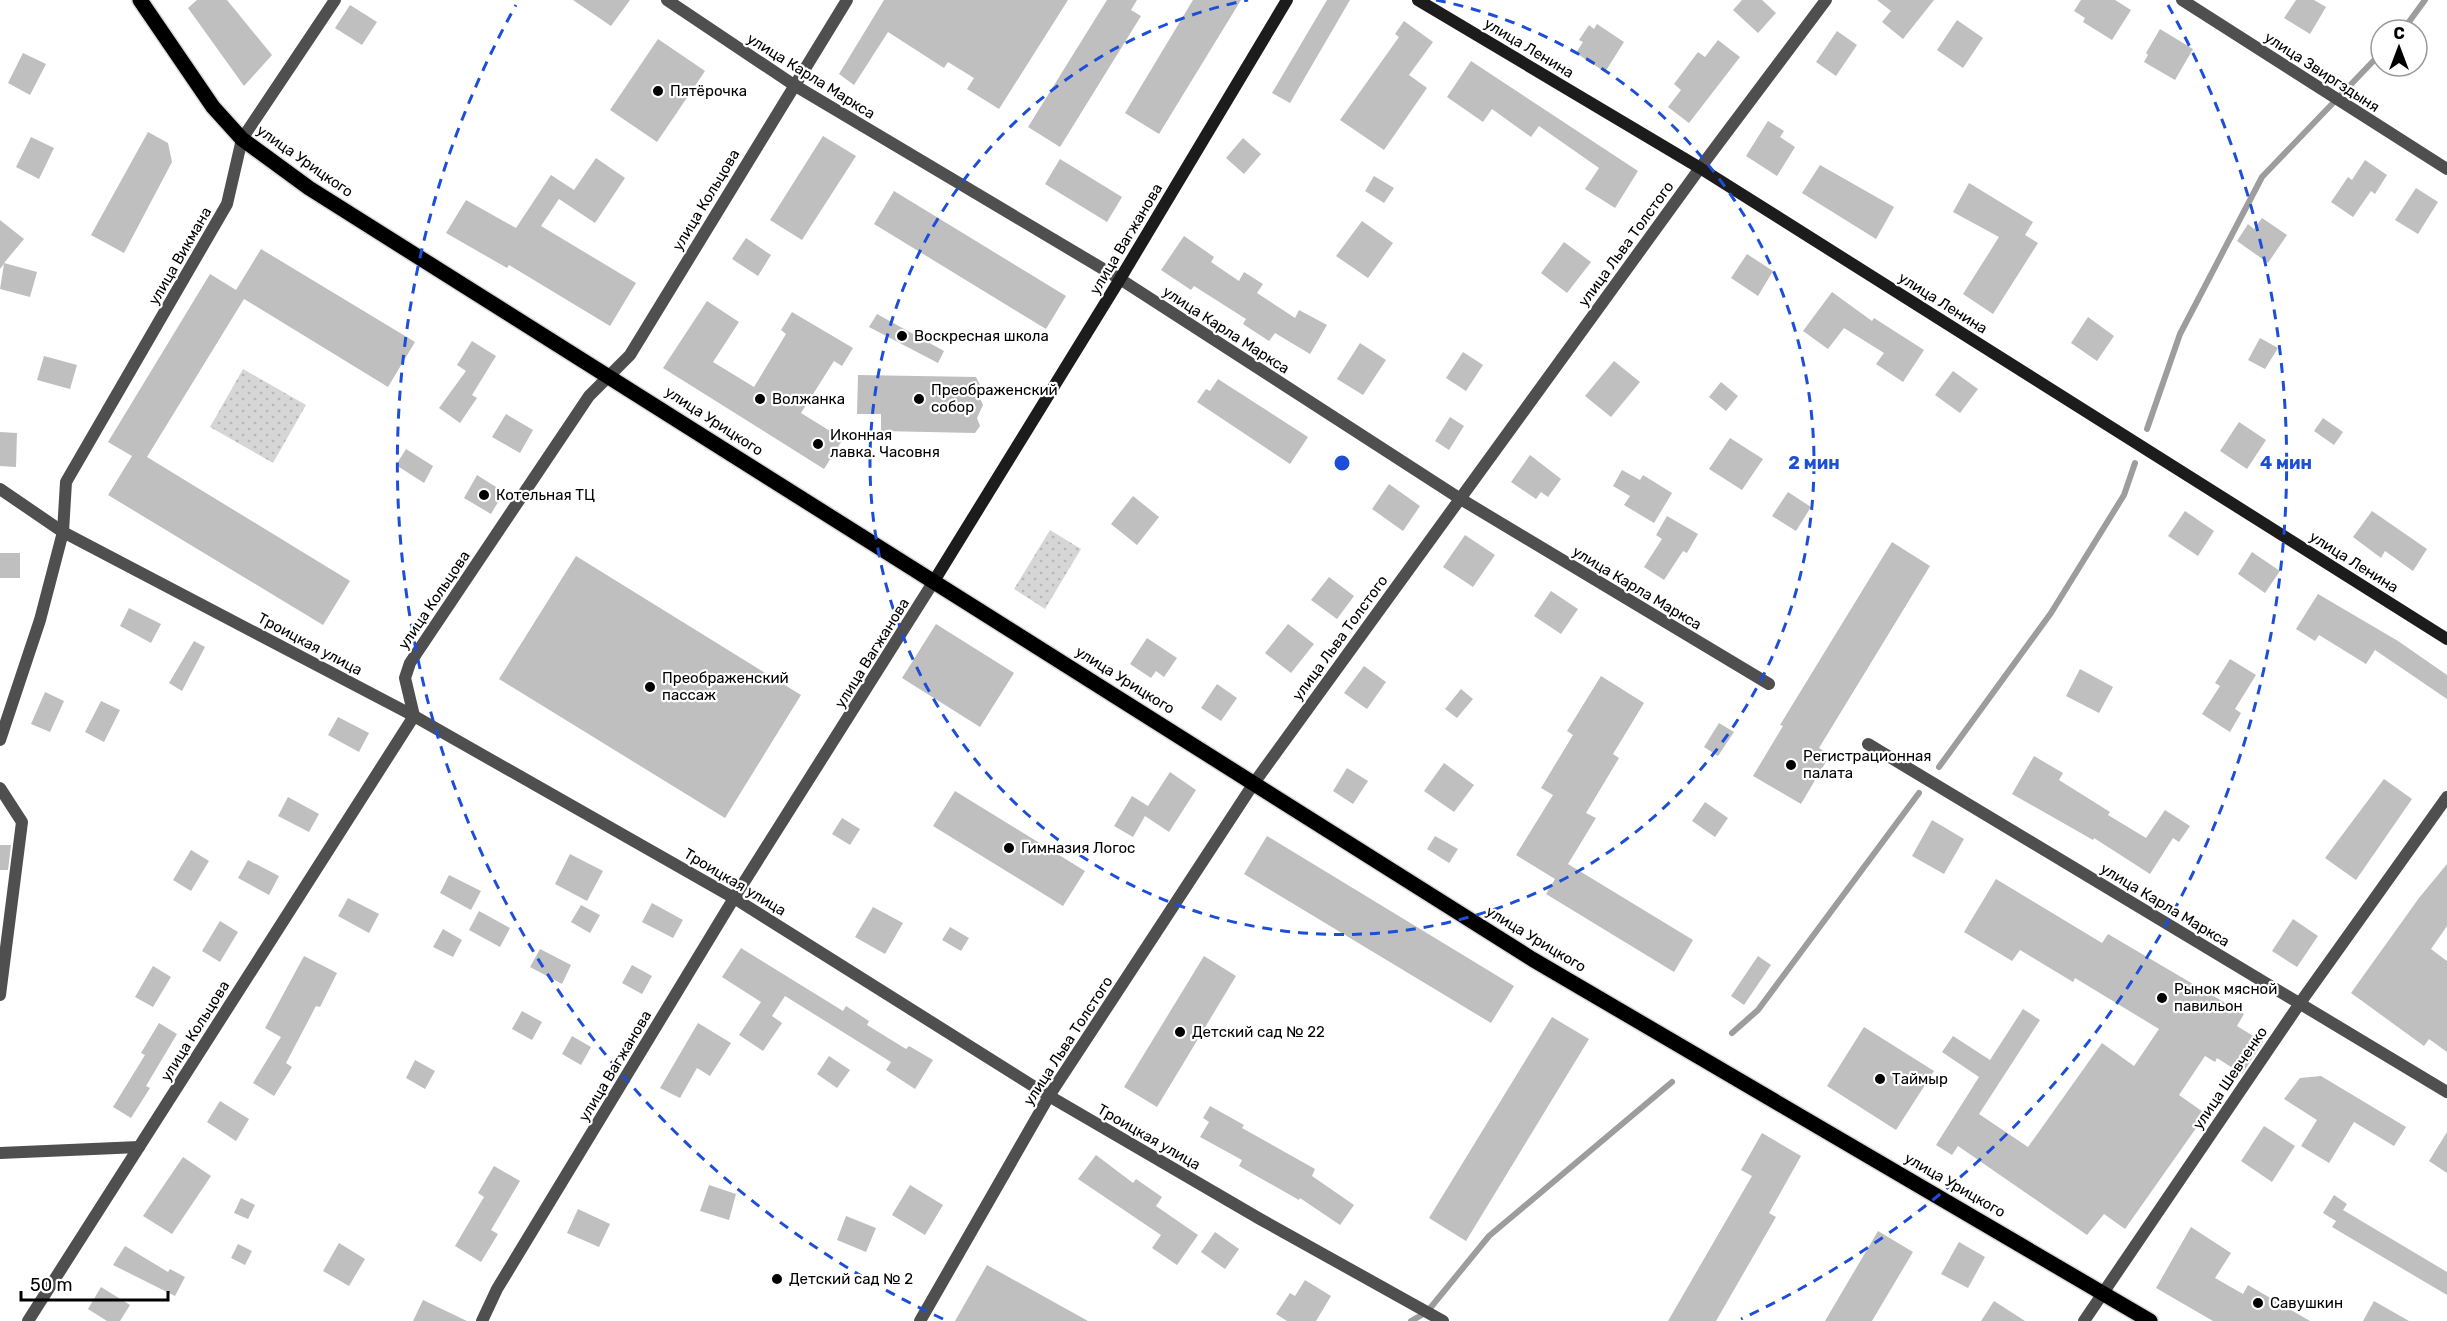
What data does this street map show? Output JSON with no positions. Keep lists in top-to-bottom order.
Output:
{
  "streets": {
    "main road": ["улица Ленина", "улица Урицкого", "улица Вагжанова"],
    "street": [
      "улица Звиргздыня",
      "улица Карла Маркса",
      "улица Кольцова",
      "улица Льва Толстого",
      "улица Викмана",
      "Троицкая улица",
      "улица Шевченко"
    ]
  },
  "crossings": [
    ["улица Ленина", "улица Льва Толстого"],
    ["улица Карла Маркса", "улица Кольцова"],
    ["улица Карла Маркса", "улица Вагжанова"],
    ["улица Карла Маркса", "улица Льва Толстого"],
    ["улица Карла Маркса", "улица Шевченко"],
    ["улица Урицкого", "улица Кольцова"],
    ["улица Урицкого", "улица Вагжанова"],
    ["улица Урицкого", "улица Льва Толстого"],
    ["улица Урицкого", "улица Викмана"],
    ["улица Урицкого", "улица Шевченко"],
    ["улица Кольцова", "Троицкая улица"],
    ["улица Вагжанова", "Троицкая улица"],
    ["улица Льва Толстого", "Троицкая улица"],
    ["улица Викмана", "Троицкая улица"]
  ],
  "places": [
    "Пятёрочка",
    "Воскресная школа",
    "Волжанка",
    "Преображенский собор",
    "Иконная лавка. Часовня",
    "Котельная ТЦ",
    "Преображенский пассаж",
    "Регистрационная палата",
    "Гимназия Логос",
    "Рынок мясной павильон",
    "Детский сад № 22",
    "Таймыр",
    "Детский сад № 2",
    "Савушкин"
  ],
  "scale_bar": "50 m",
  "north": "top",
  "rings": ["2 мин", "4 мин"]
}
